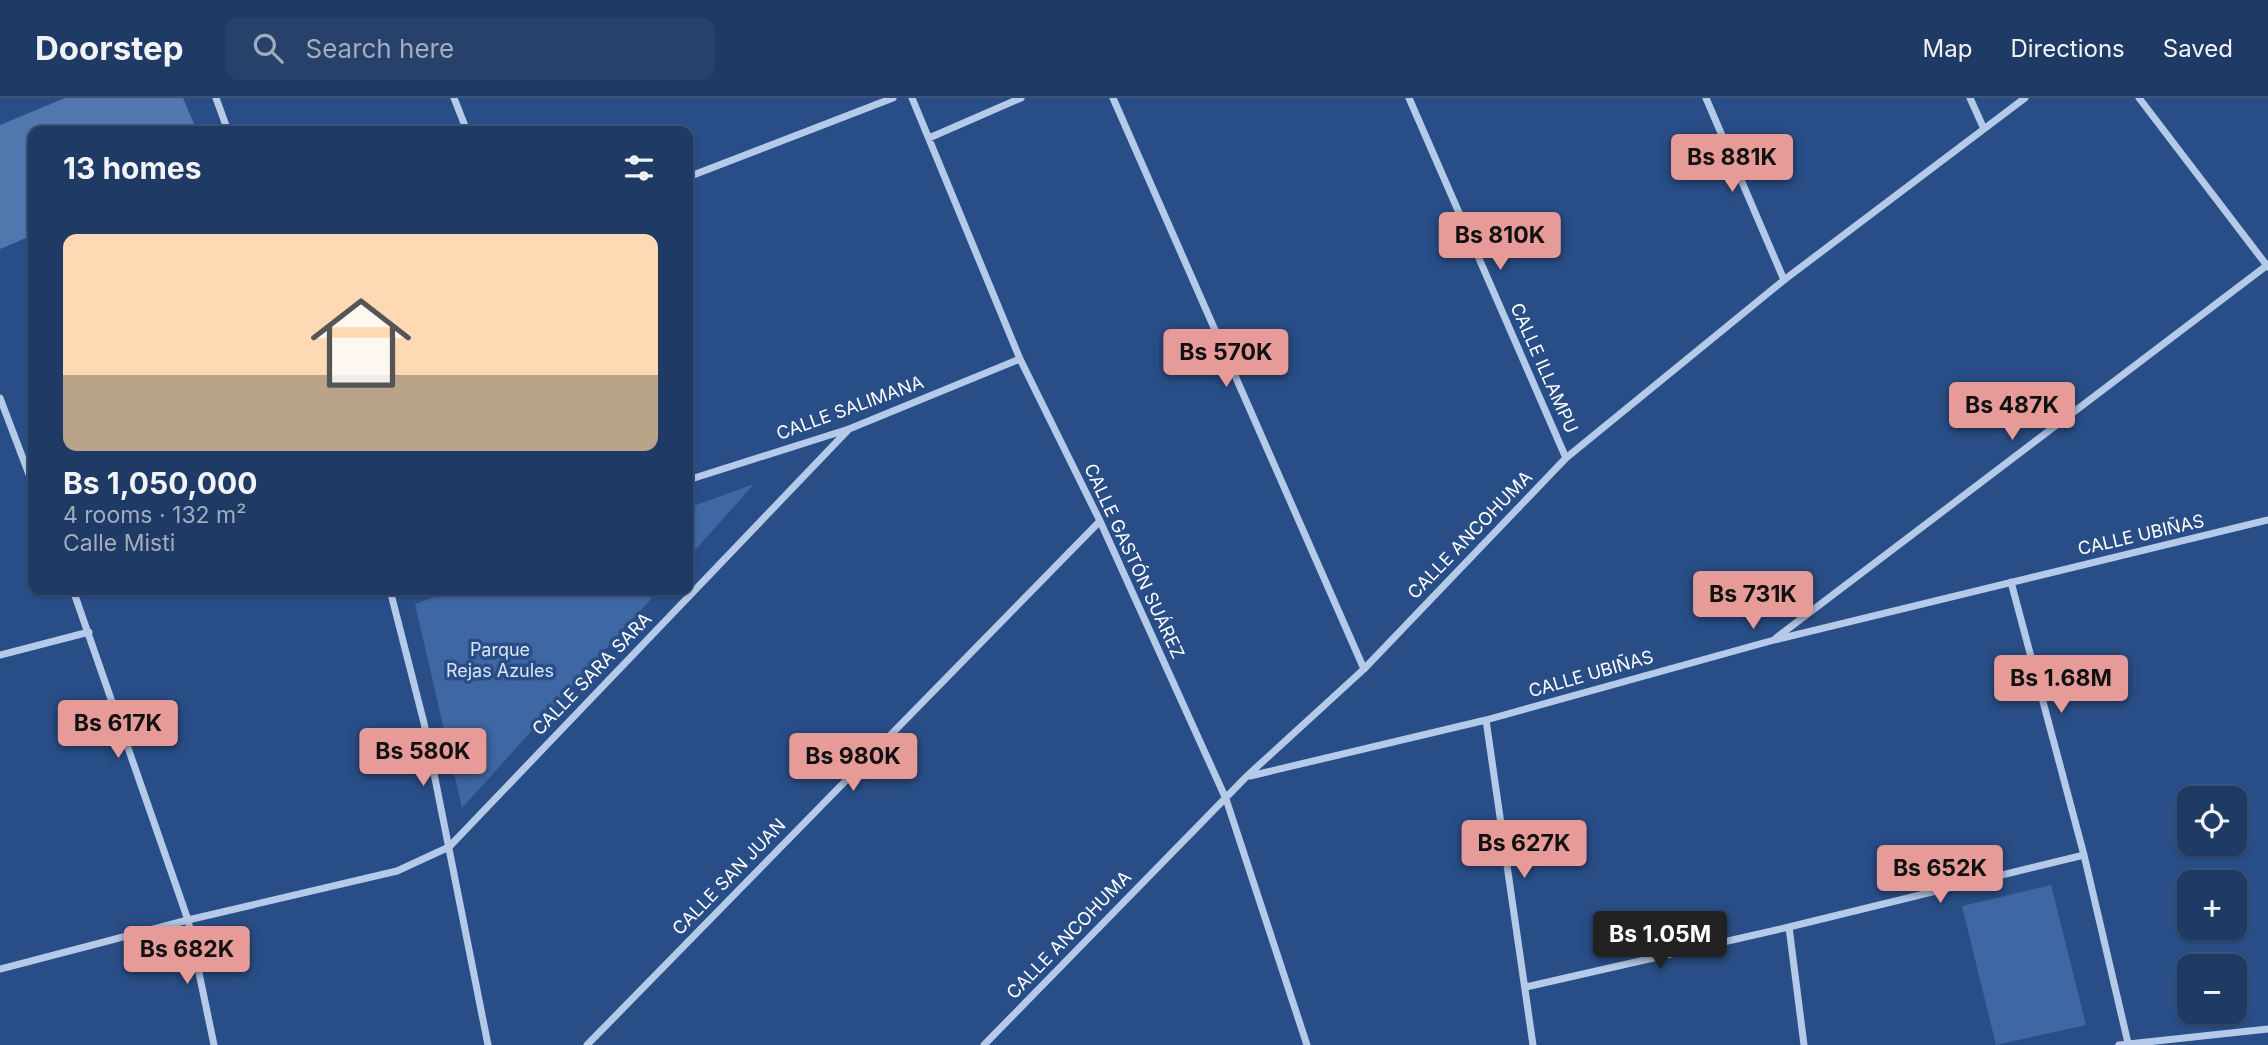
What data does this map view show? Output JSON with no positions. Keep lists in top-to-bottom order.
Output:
{
  "streets": {
    "street": [
      "CALLE ILLAMPU",
      "CALLE SALIMANA",
      "CALLE ANCOHUMA",
      "CALLE UBIÑAS",
      "CALLE GASTÓN SUÁREZ",
      "CALLE SARA SARA",
      "CALLE SAN JUAN"
    ]
  },
  "crossings": [
    ["CALLE ILLAMPU", "CALLE ANCOHUMA"],
    ["CALLE SALIMANA", "CALLE GASTÓN SUÁREZ"],
    ["CALLE SALIMANA", "CALLE SARA SARA"],
    ["CALLE ANCOHUMA", "CALLE UBIÑAS"],
    ["CALLE ANCOHUMA", "CALLE GASTÓN SUÁREZ"],
    ["CALLE GASTÓN SUÁREZ", "CALLE SAN JUAN"]
  ],
  "parks": ["Parque Rejas Azules"],
  "page": {
    "header": "Doorstep",
    "search": "Search here",
    "nav": ["Map", "Directions", "Saved"],
    "heading": "13 homes",
    "price": [
      "Bs 881K",
      "Bs 810K",
      "Bs 570K",
      "Bs 487K",
      "Bs 731K",
      "Bs 1.68M",
      "Bs 617K",
      "Bs 580K",
      "Bs 980K",
      "Bs 627K",
      "Bs 652K",
      "Bs 1.05M",
      "Bs 682K"
    ],
    "list": [
      {
        "name": "Bs 1,050,000",
        "note": "4 rooms · 132 m² · Calle Misti"
      }
    ],
    "map_buttons": ["+", "−"]
  }
}
